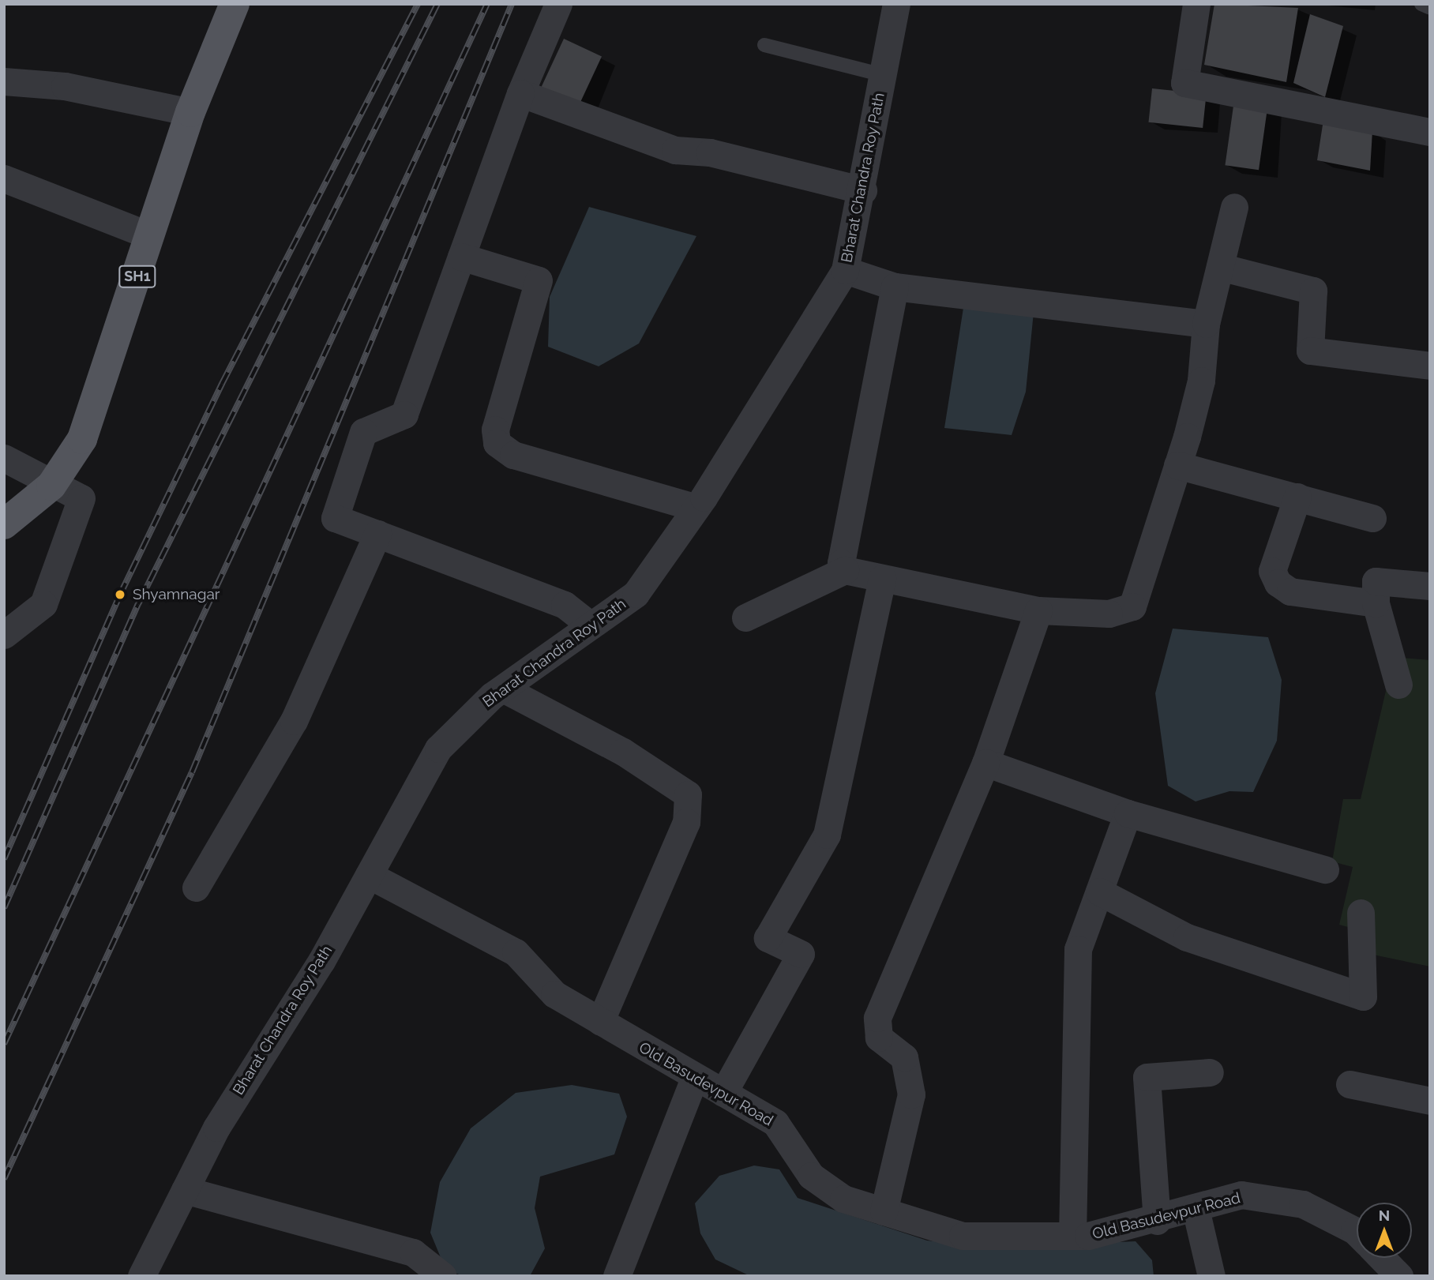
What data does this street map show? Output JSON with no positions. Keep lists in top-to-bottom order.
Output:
{
  "streets": {
    "main road": ["SH1"],
    "street": ["Bharat Chandra Roy Path", "Old Basudevpur Road"]
  },
  "crossings": [
    ["Bharat Chandra Roy Path", "Old Basudevpur Road"]
  ],
  "places": ["Shyamnagar"],
  "north": "top"
}
